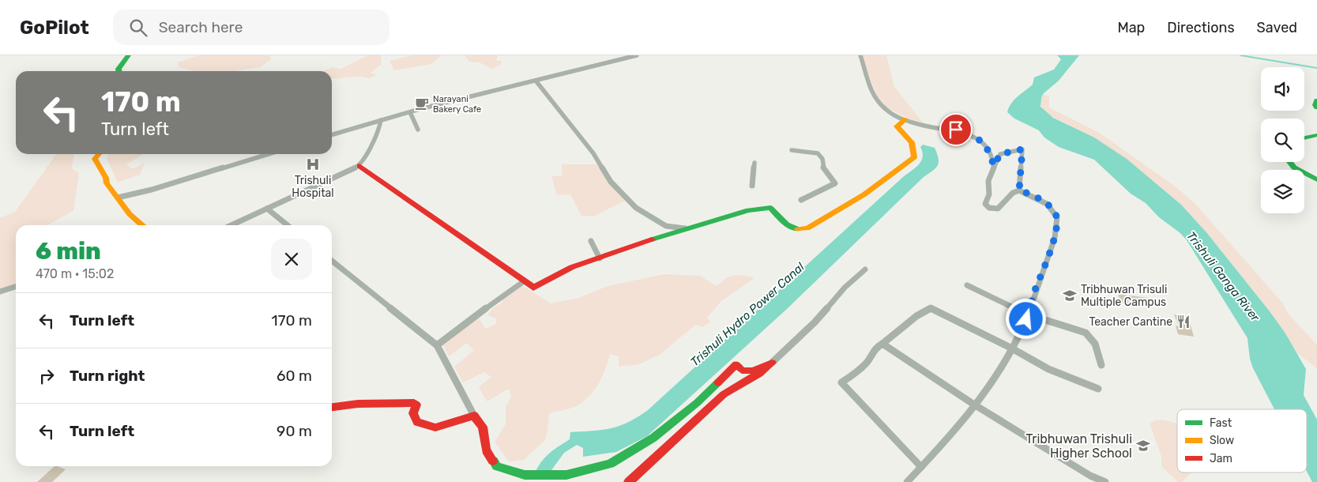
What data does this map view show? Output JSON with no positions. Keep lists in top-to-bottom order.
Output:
{
  "water": ["Trishuli Ganga River", "Trishuli Hydro Power Canal"],
  "places": {
    "cafe": ["Narayani Bakery Cafe"],
    "hospital": ["Trishuli Hospital"],
    "school or university": ["Tribhuwan Trisuli Multiple Campus", "Tribhuwan Trishuli Higher School"],
    "restaurant": ["Teacher Cantine"]
  },
  "legend": ["Fast", "Slow", "Jam"],
  "page": {
    "header": "GoPilot",
    "search": "Search here",
    "nav": ["Map", "Directions", "Saved"],
    "turn": ["170 m", "Turn left"],
    "heading": ["6 min", "470 m · 15:02"],
    "list": [
      {
        "name": "Turn left",
        "value": "170 m"
      },
      {
        "name": "Turn right",
        "value": "60 m"
      },
      {
        "name": "Turn left",
        "value": "90 m"
      }
    ]
  }
}
